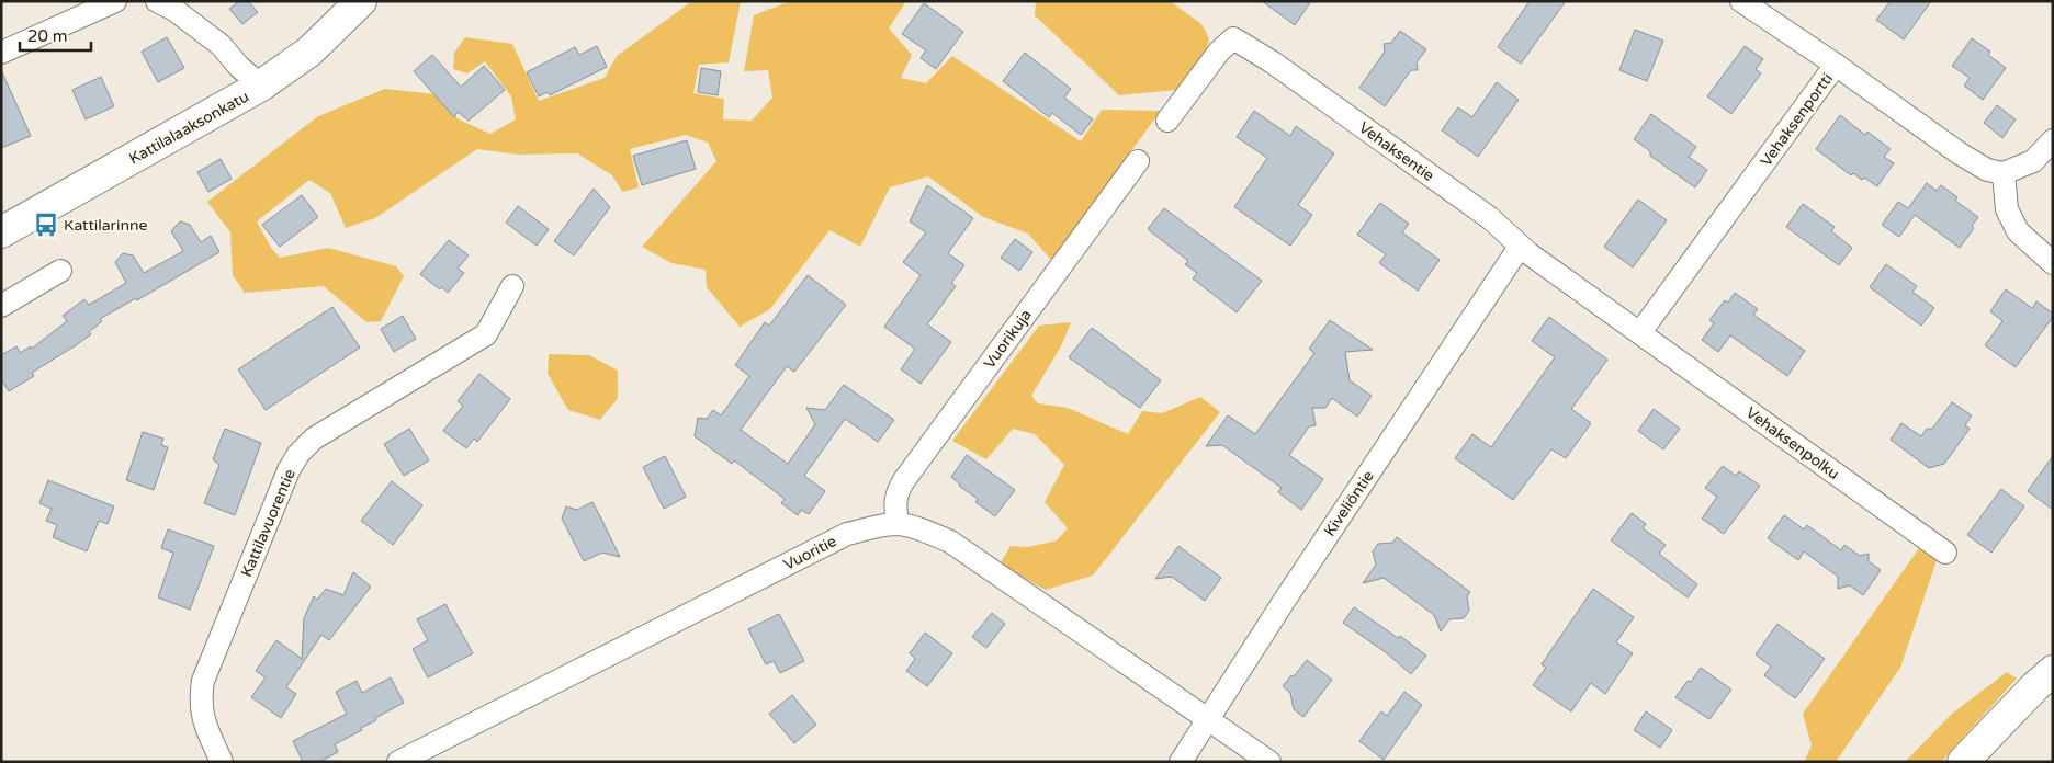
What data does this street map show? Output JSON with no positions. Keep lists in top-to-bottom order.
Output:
{
  "streets": {
    "street": [
      "Vehaksenportti",
      "Kattilalaaksonkatu",
      "Vehaksentie",
      "Vuorikuja",
      "Vehaksenpolku",
      "Kiveliöntie",
      "Kattilavuorentie",
      "Vuoritie"
    ]
  },
  "crossings": [
    ["Vehaksenportti", "Vehaksentie"],
    ["Vehaksenportti", "Vehaksenpolku"],
    ["Vehaksentie", "Vehaksenpolku"],
    ["Vehaksentie", "Kiveliöntie"],
    ["Vuorikuja", "Vuoritie"],
    ["Kiveliöntie", "Vuoritie"]
  ],
  "places": {
    "bus stop": ["Kattilarinne"]
  },
  "scale_bar": "20 m"
}
